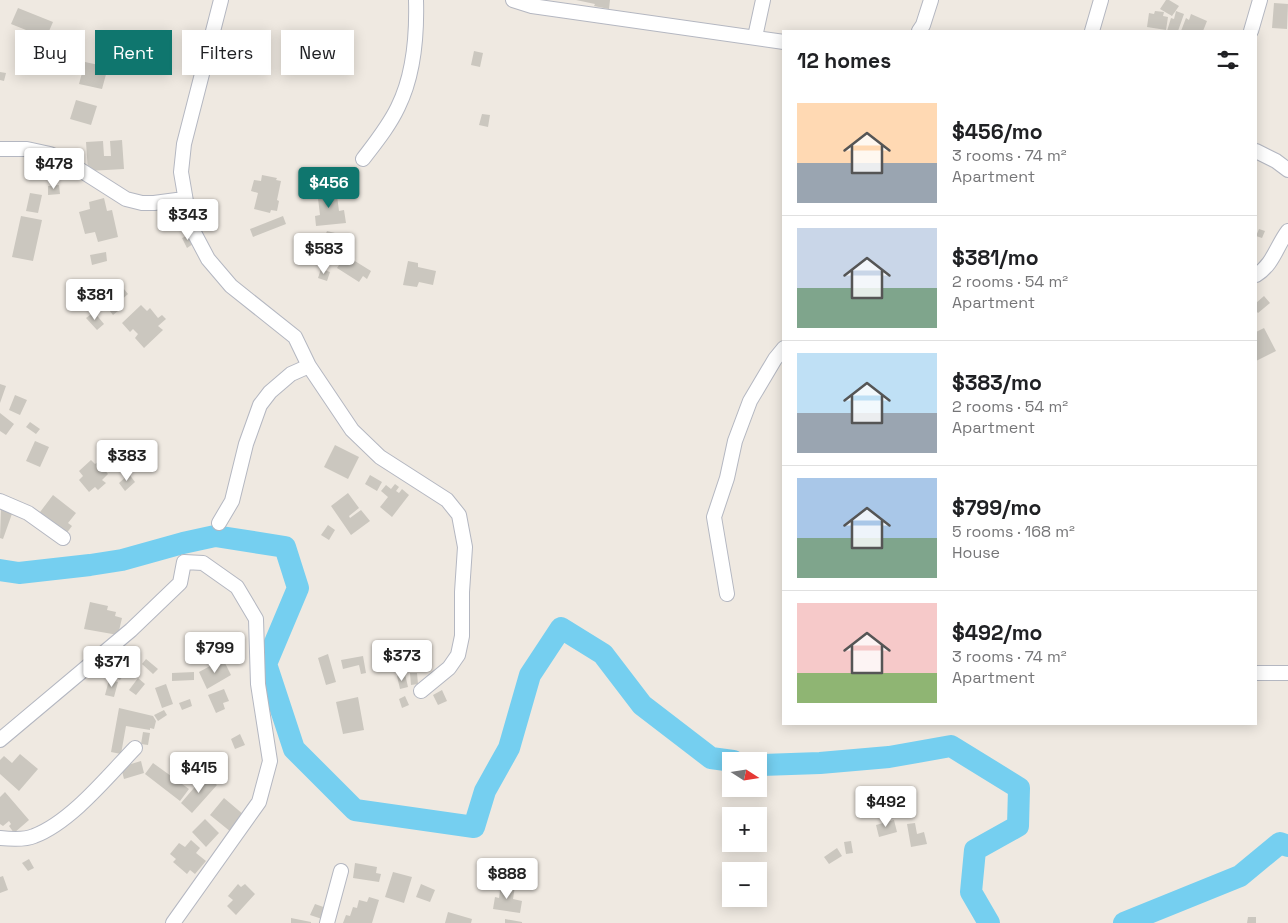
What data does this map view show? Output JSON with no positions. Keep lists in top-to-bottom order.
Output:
{
  "north": "right",
  "page": {
    "chip": [
      "Buy",
      "Rent",
      "Filters",
      "New"
    ],
    "heading": "12 homes",
    "list": [
      {
        "name": "$456/mo",
        "note": "3 rooms · 74 m² · Apartment"
      },
      {
        "name": "$381/mo",
        "note": "2 rooms · 54 m² · Apartment"
      },
      {
        "name": "$383/mo",
        "note": "2 rooms · 54 m² · Apartment"
      },
      {
        "name": "$799/mo",
        "note": "5 rooms · 168 m² · House"
      },
      {
        "name": "$492/mo",
        "note": "3 rooms · 74 m² · Apartment"
      }
    ],
    "price": [
      "$478",
      "$456",
      "$343",
      "$583",
      "$381",
      "$383",
      "$799",
      "$373",
      "$371",
      "$415",
      "$492",
      "$888"
    ],
    "map_buttons": ["+", "−"]
  }
}
